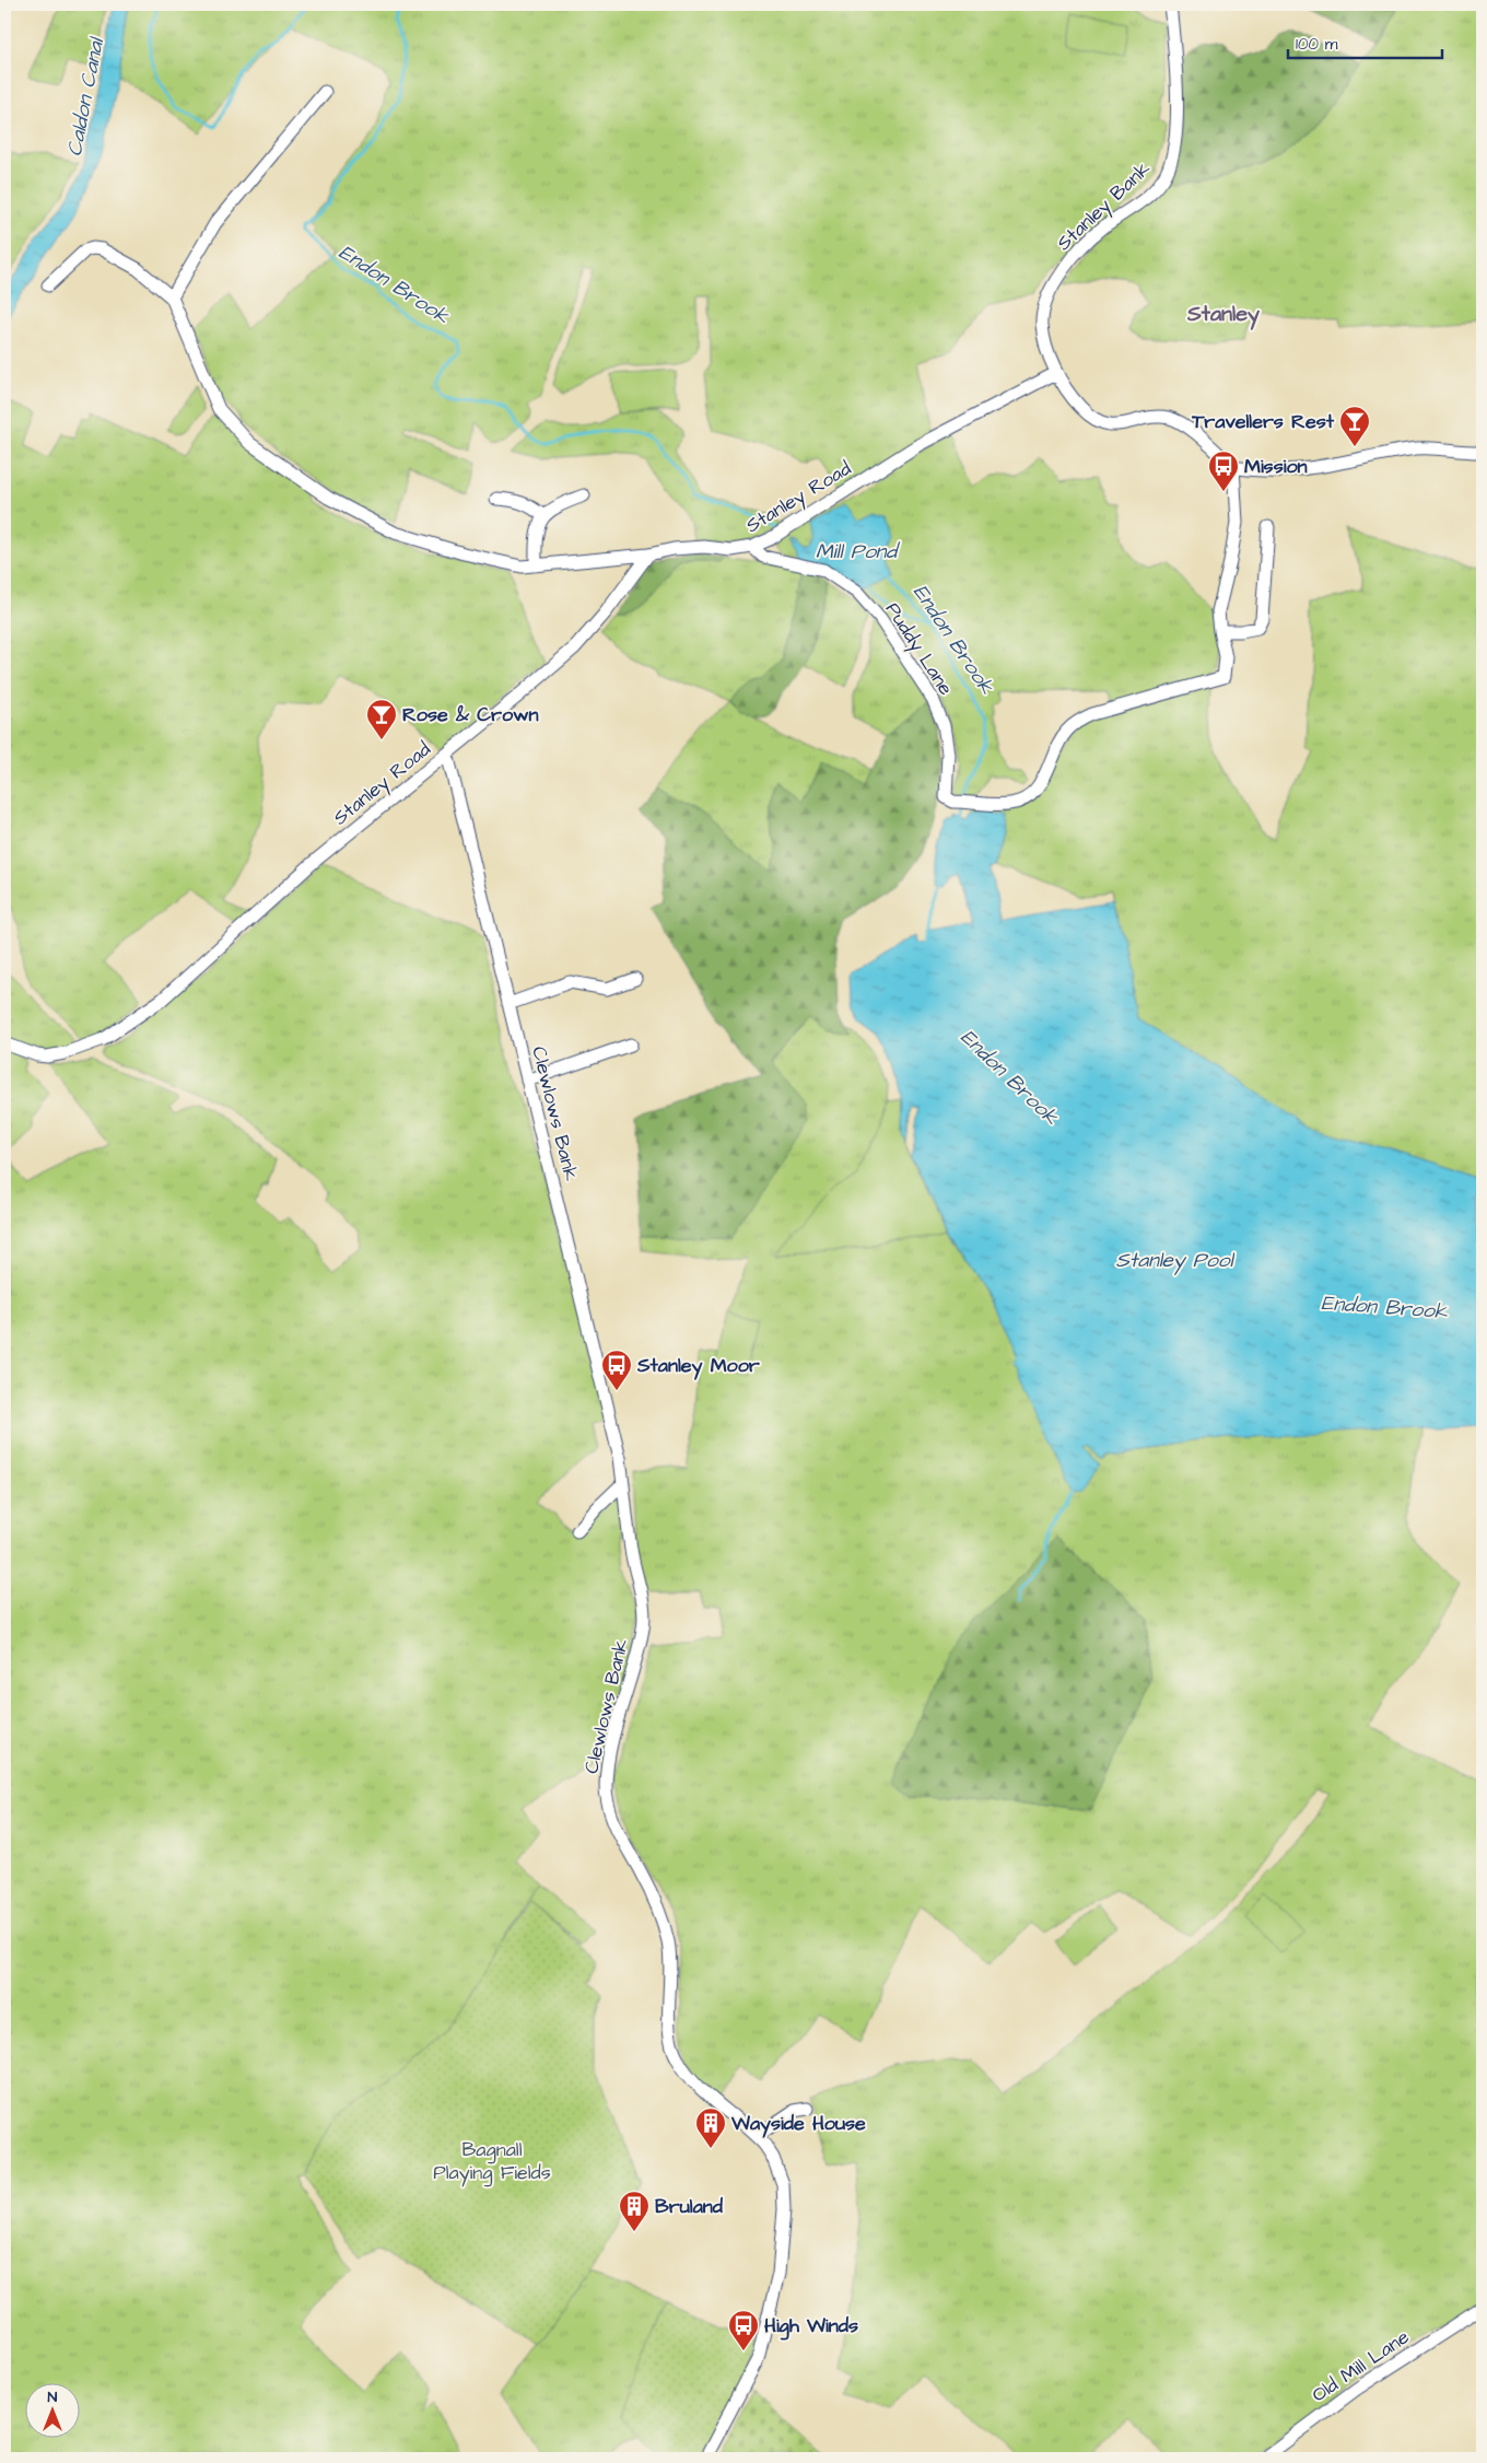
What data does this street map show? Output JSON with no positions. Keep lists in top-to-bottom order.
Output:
{
  "streets": {
    "street": [
      "Stanley Bank",
      "Stanley Road",
      "Puddy Lane",
      "Clewlows Bank",
      "Old Mill Lane"
    ]
  },
  "crossings": [
    ["Stanley Bank", "Stanley Road"],
    ["Stanley Bank", "Puddy Lane"],
    ["Stanley Road", "Puddy Lane"],
    ["Stanley Road", "Clewlows Bank"]
  ],
  "districts": ["Stanley"],
  "water": [
    "Caldon Canal",
    "Endon Brook",
    "Mill Pond",
    "Stanley Pool"
  ],
  "parks": ["Bagnall Playing Fields"],
  "places": {
    "bar": ["Travellers Rest", "Rose & Crown"],
    "bus stop": ["Mission", "Stanley Moor", "High Winds"],
    "building": ["Wayside House", "Bruland"]
  },
  "scale_bar": "100 m",
  "north": "top"
}
